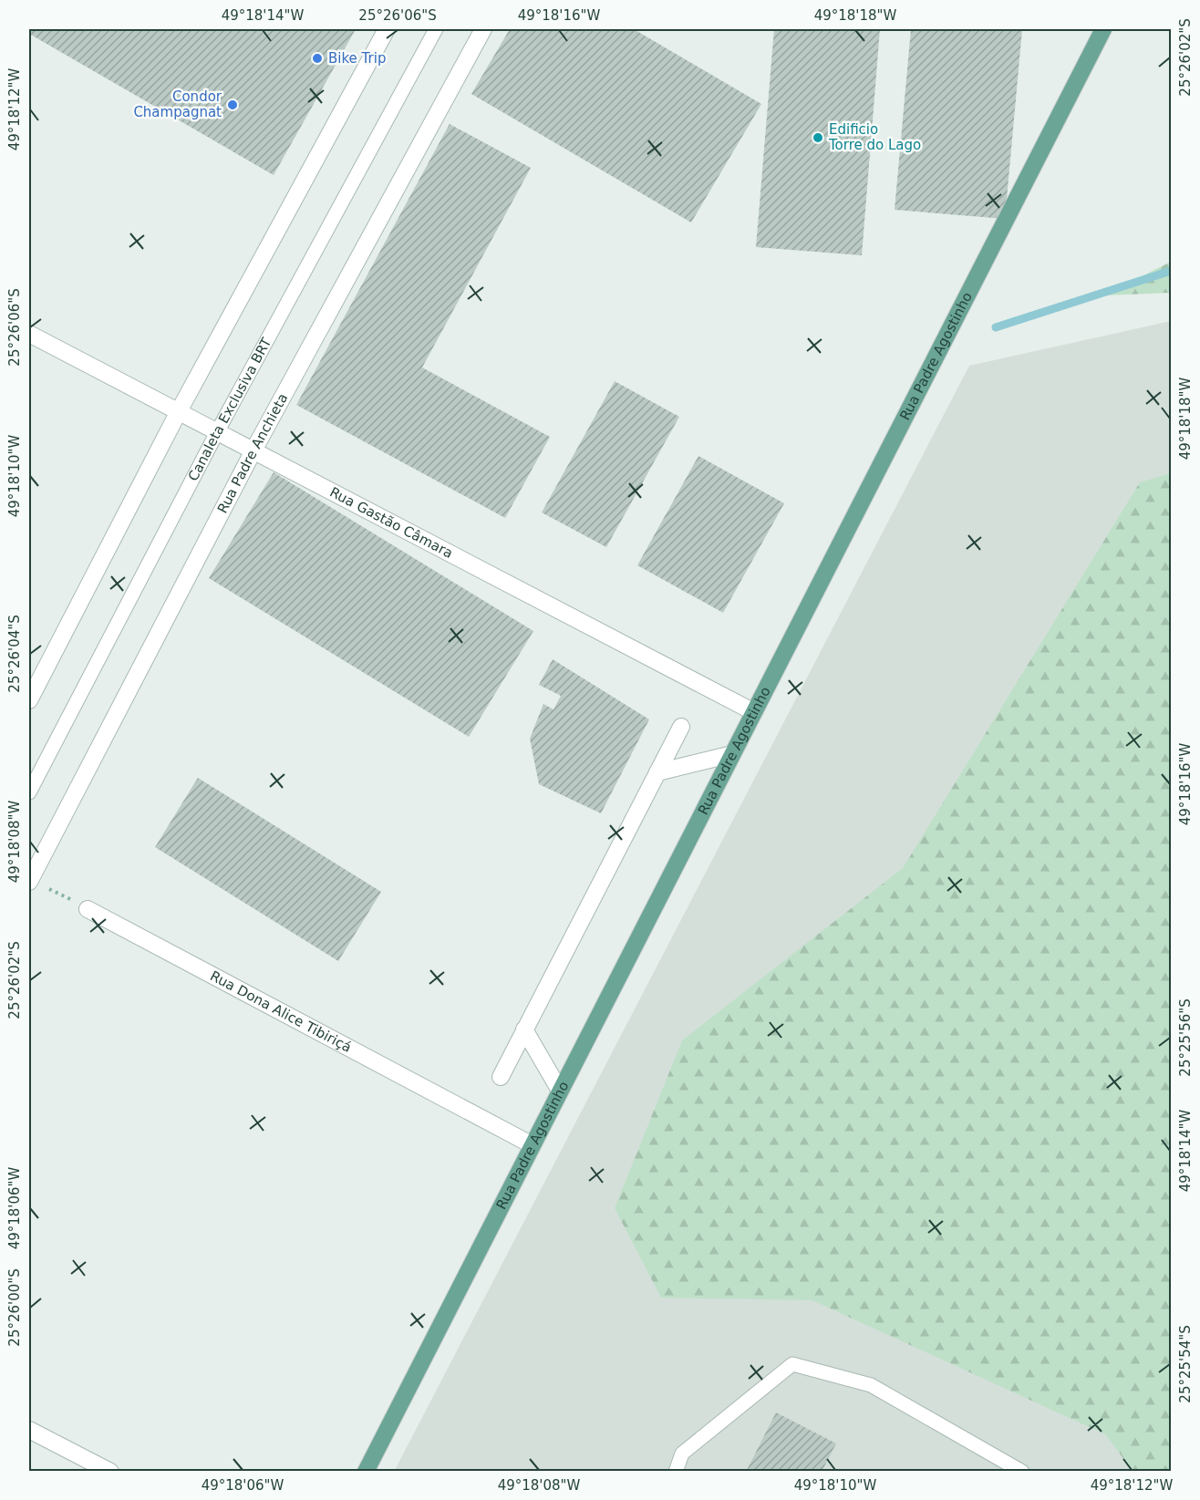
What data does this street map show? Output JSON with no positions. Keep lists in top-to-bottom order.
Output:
{
  "streets": {
    "main road": ["Rua Padre Agostinho"],
    "street": ["Rua Padre Anchieta", "Rua Gastão Câmara", "Rua Dona Alice Tibiriçá"],
    "lane": ["Canaleta Exclusiva BRT"]
  },
  "crossings": [
    ["Rua Padre Agostinho", "Rua Gastão Câmara"],
    ["Rua Padre Agostinho", "Rua Dona Alice Tibiriçá"],
    ["Canaleta Exclusiva BRT", "Rua Gastão Câmara"],
    ["Rua Padre Anchieta", "Rua Gastão Câmara"]
  ],
  "places": ["Bike Trip", "Condor Champagnat", "Edificio Torre do Lago"],
  "coordinates": [
    "49°18'14\"W",
    "25°26'06\"S",
    "49°18'16\"W",
    "49°18'18\"W",
    "25°26'02\"S",
    "49°18'12\"W",
    "49°18'10\"W",
    "25°26'04\"S",
    "49°18'08\"W",
    "25°25'56\"S",
    "49°18'06\"W",
    "25°26'00\"S",
    "25°25'54\"S"
  ]
}
